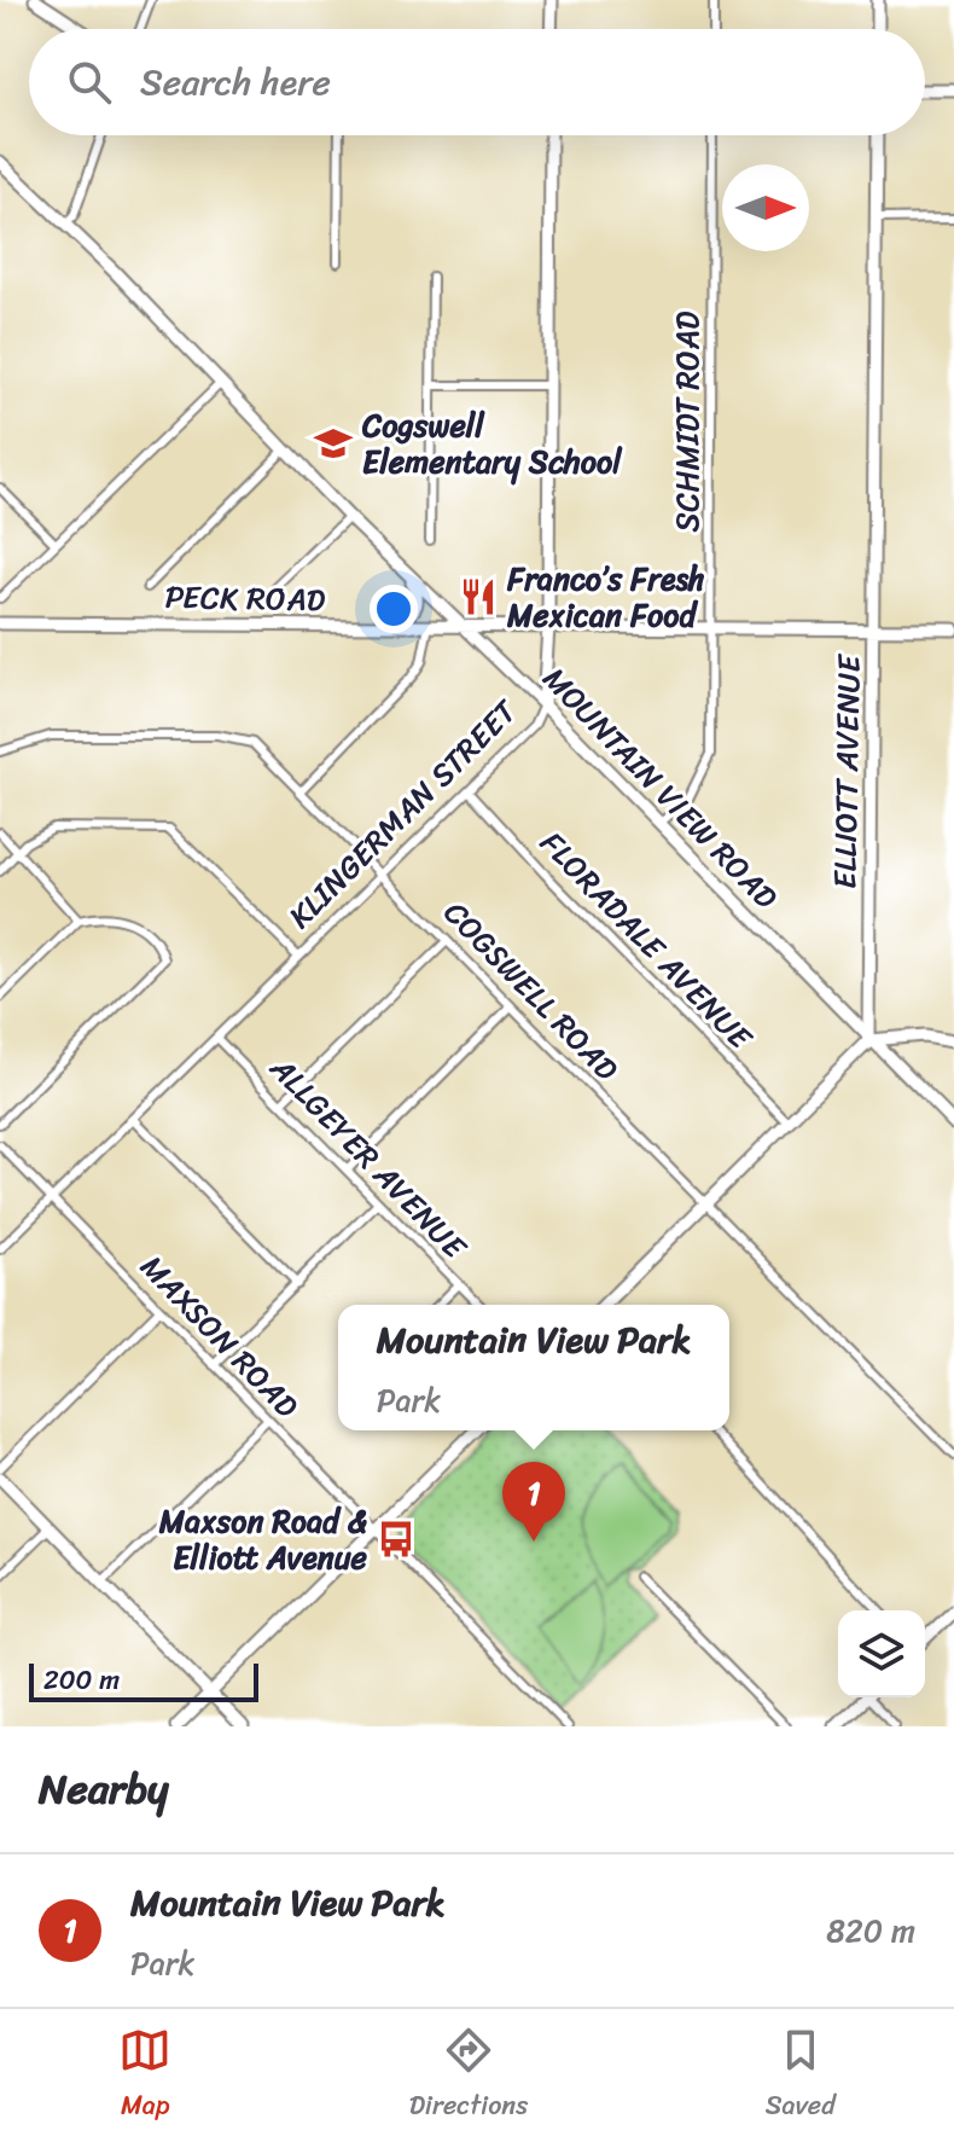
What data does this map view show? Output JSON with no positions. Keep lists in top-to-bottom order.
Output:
{
  "streets": {
    "street": [
      "SCHMIDT ROAD",
      "PECK ROAD",
      "ELLIOTT AVENUE",
      "MOUNTAIN VIEW ROAD",
      "KLINGERMAN STREET",
      "FLORADALE AVENUE",
      "COGSWELL ROAD",
      "ALLGEYER AVENUE",
      "MAXSON ROAD"
    ]
  },
  "crossings": [
    ["SCHMIDT ROAD", "PECK ROAD"],
    ["SCHMIDT ROAD", "MOUNTAIN VIEW ROAD"],
    ["PECK ROAD", "ELLIOTT AVENUE"],
    ["PECK ROAD", "MOUNTAIN VIEW ROAD"],
    ["PECK ROAD", "KLINGERMAN STREET"],
    ["ELLIOTT AVENUE", "MOUNTAIN VIEW ROAD"],
    ["MOUNTAIN VIEW ROAD", "KLINGERMAN STREET"],
    ["KLINGERMAN STREET", "FLORADALE AVENUE"],
    ["KLINGERMAN STREET", "COGSWELL ROAD"],
    ["KLINGERMAN STREET", "ALLGEYER AVENUE"],
    ["KLINGERMAN STREET", "MAXSON ROAD"]
  ],
  "places": {
    "school or university": ["Cogswell Elementary School"],
    "restaurant": ["Franco’s Fresh Mexican Food"],
    "bus stop": ["Maxson Road & Elliott Avenue"]
  },
  "scale_bar": "200 m",
  "north": "right",
  "page": {
    "search": "Search here",
    "popup": ["Mountain View Park", "Park"],
    "pins": "1",
    "scale": "200 m",
    "heading": "Nearby",
    "list": [
      {
        "mark": "1",
        "name": "Mountain View Park",
        "note": "Park",
        "value": "820 m"
      }
    ],
    "nav": ["Map", "Directions", "Saved"]
  }
}
